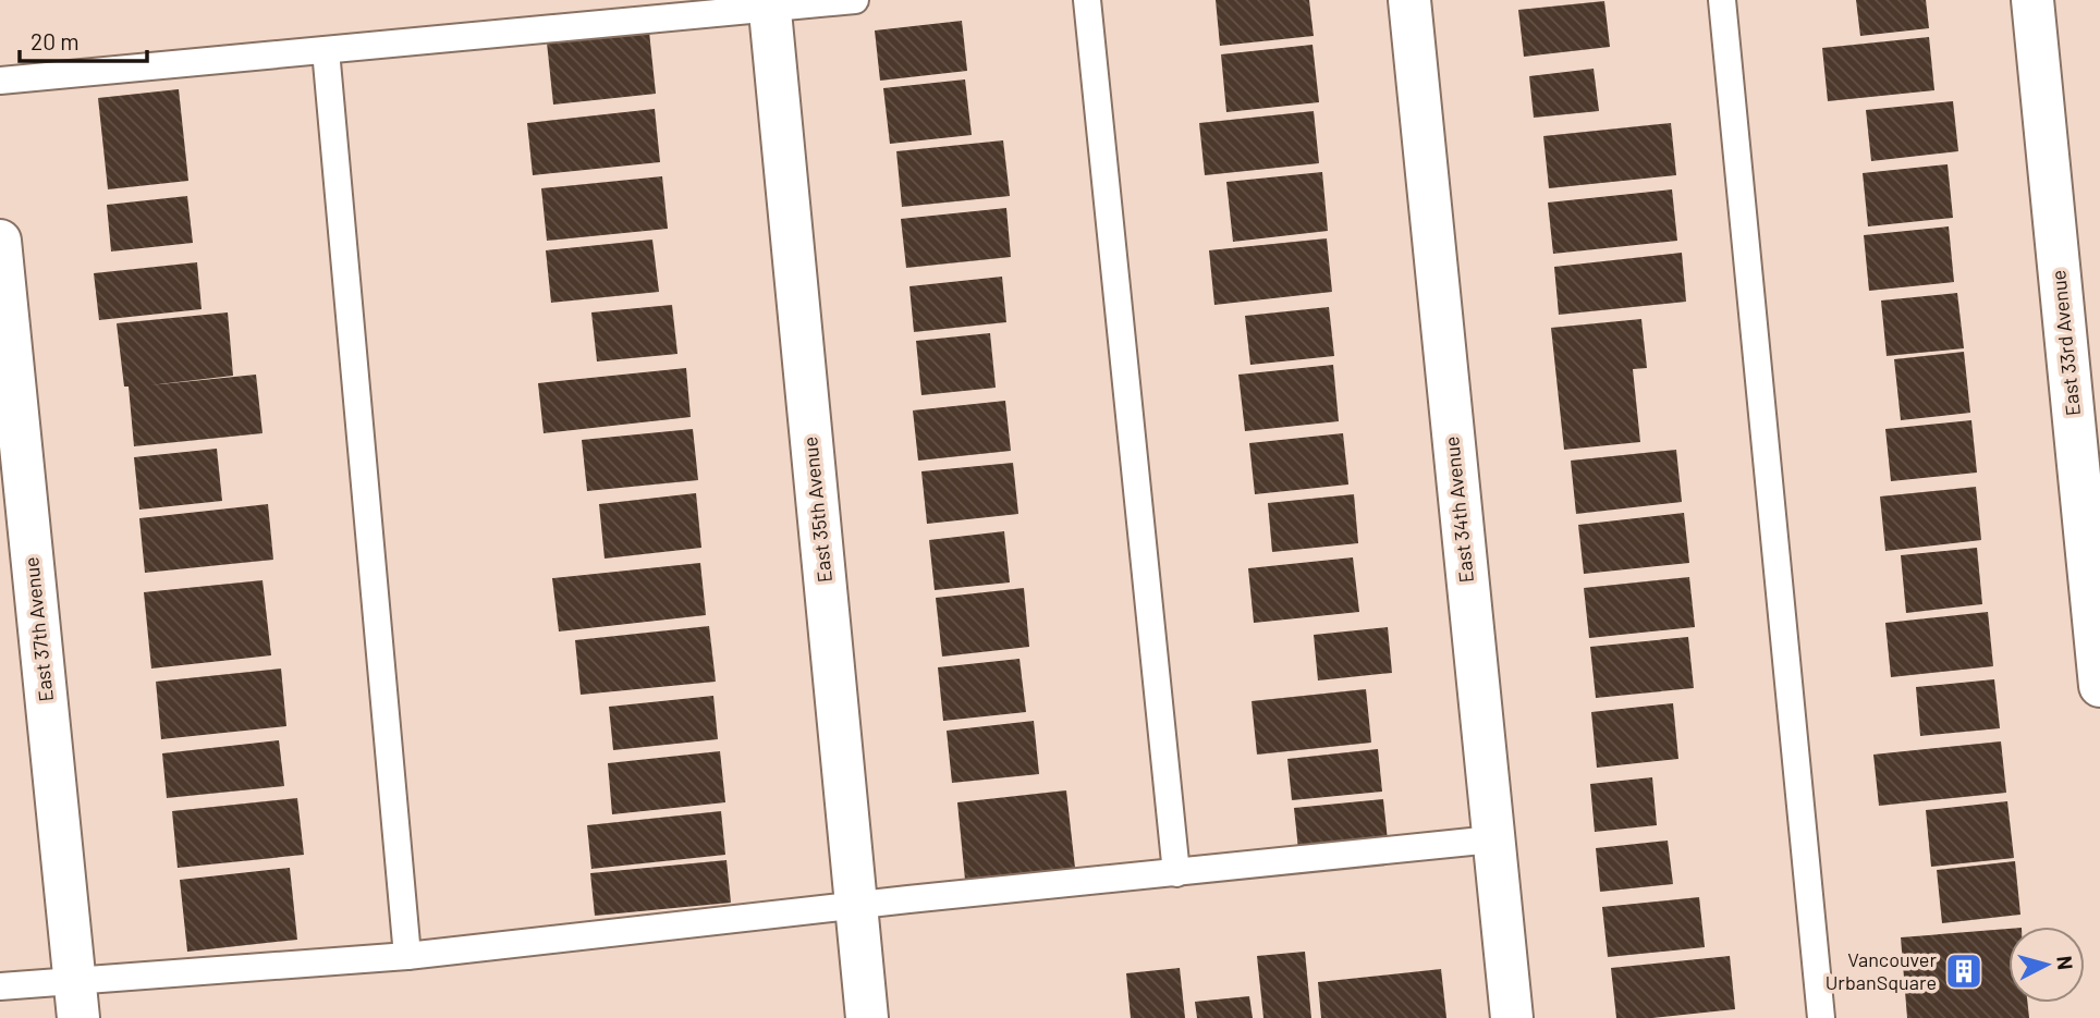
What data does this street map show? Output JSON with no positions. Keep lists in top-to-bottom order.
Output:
{
  "streets": {
    "street": [
      "East 33rd Avenue",
      "East 35th Avenue",
      "East 34th Avenue",
      "East 37th Avenue"
    ]
  },
  "places": {
    "building": ["Vancouver UrbanSquare"]
  },
  "scale_bar": "20 m",
  "north": "right"
}
